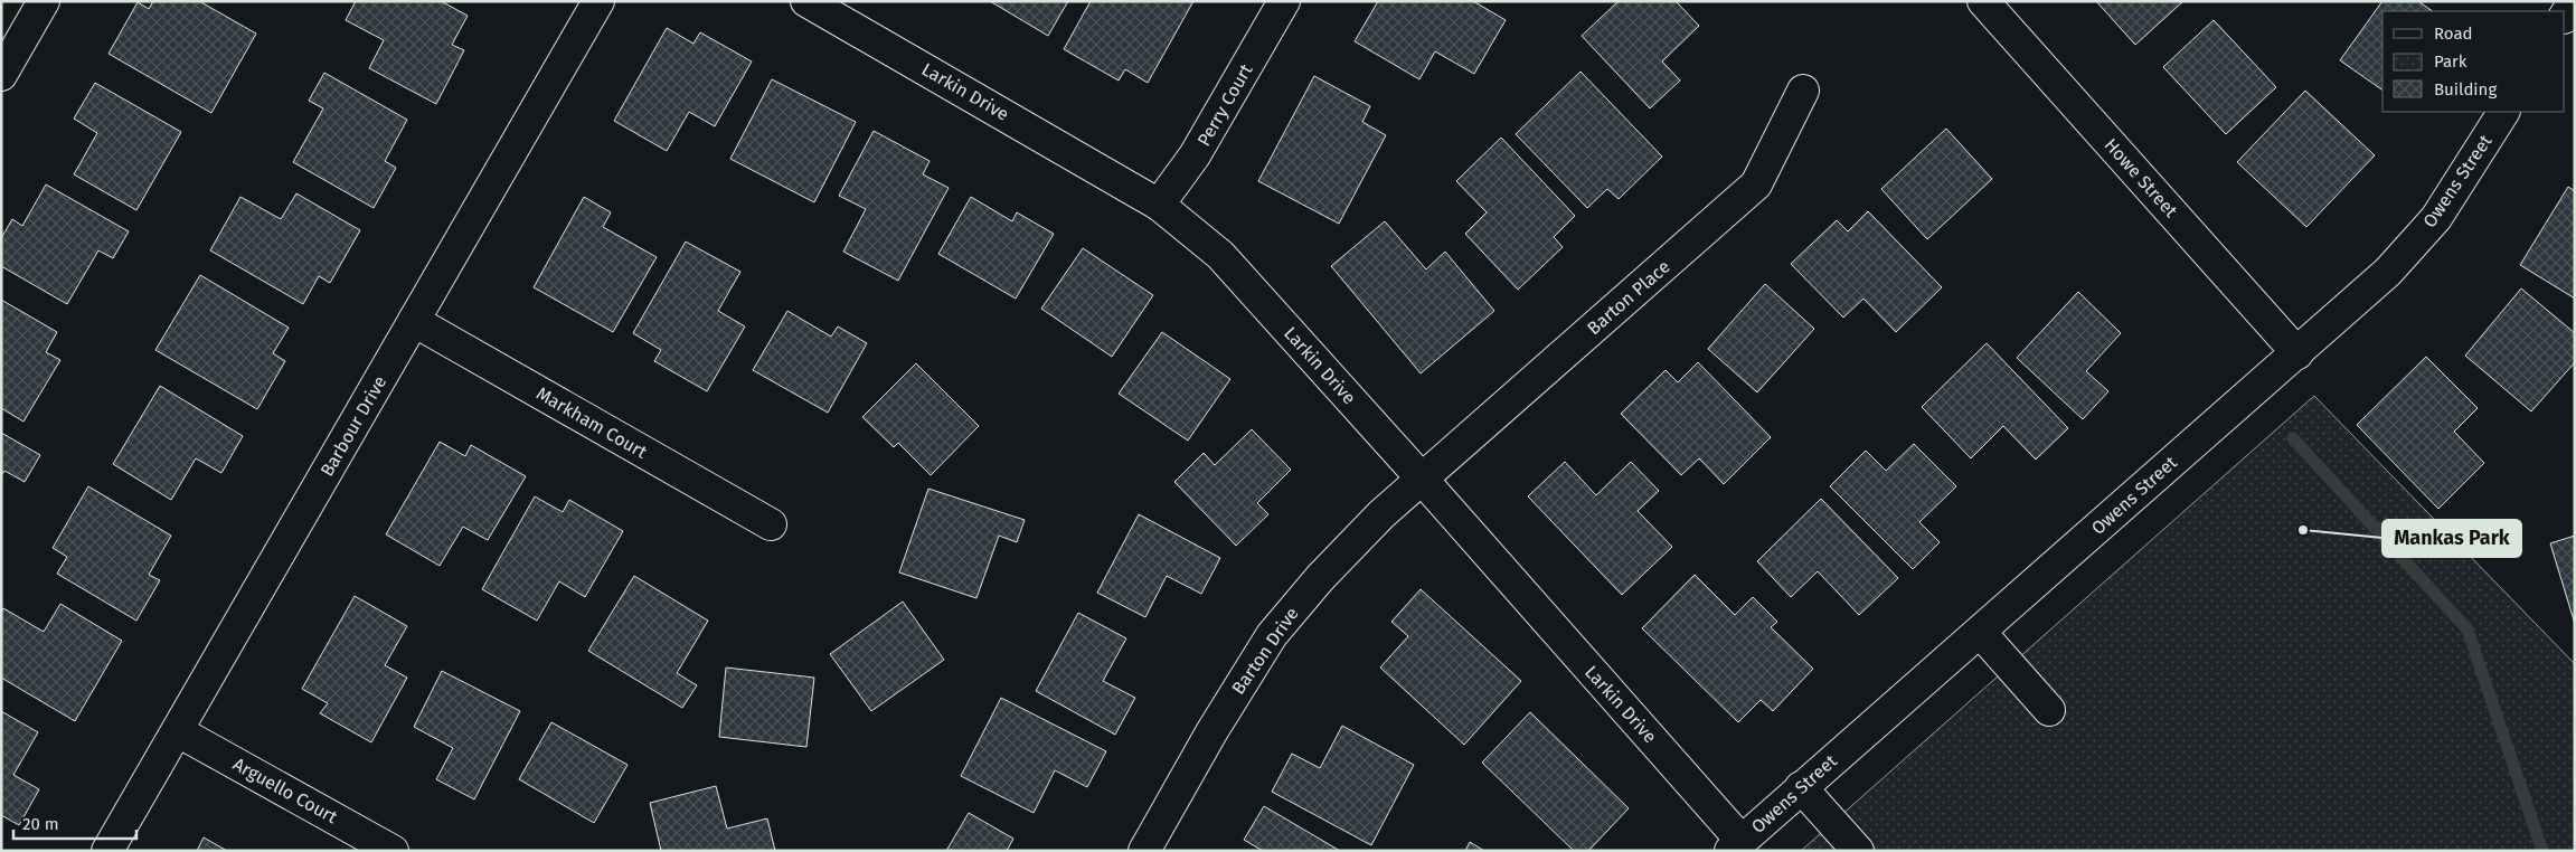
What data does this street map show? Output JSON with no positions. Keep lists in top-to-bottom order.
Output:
{
  "streets": {
    "street": [
      "Larkin Drive",
      "Perry Court",
      "Howe Street",
      "Owens Street",
      "Barton Place",
      "Markham Court",
      "Barbour Drive",
      "Barton Drive",
      "Arguello Court"
    ]
  },
  "crossings": [
    ["Larkin Drive", "Perry Court"],
    ["Larkin Drive", "Owens Street"],
    ["Larkin Drive", "Barton Place"],
    ["Larkin Drive", "Barton Drive"],
    ["Howe Street", "Owens Street"],
    ["Barton Place", "Barton Drive"],
    ["Markham Court", "Barbour Drive"],
    ["Barbour Drive", "Arguello Court"]
  ],
  "places": ["Mankas Park"],
  "legend": ["Road", "Park", "Building"],
  "scale_bar": "20 m"
}
